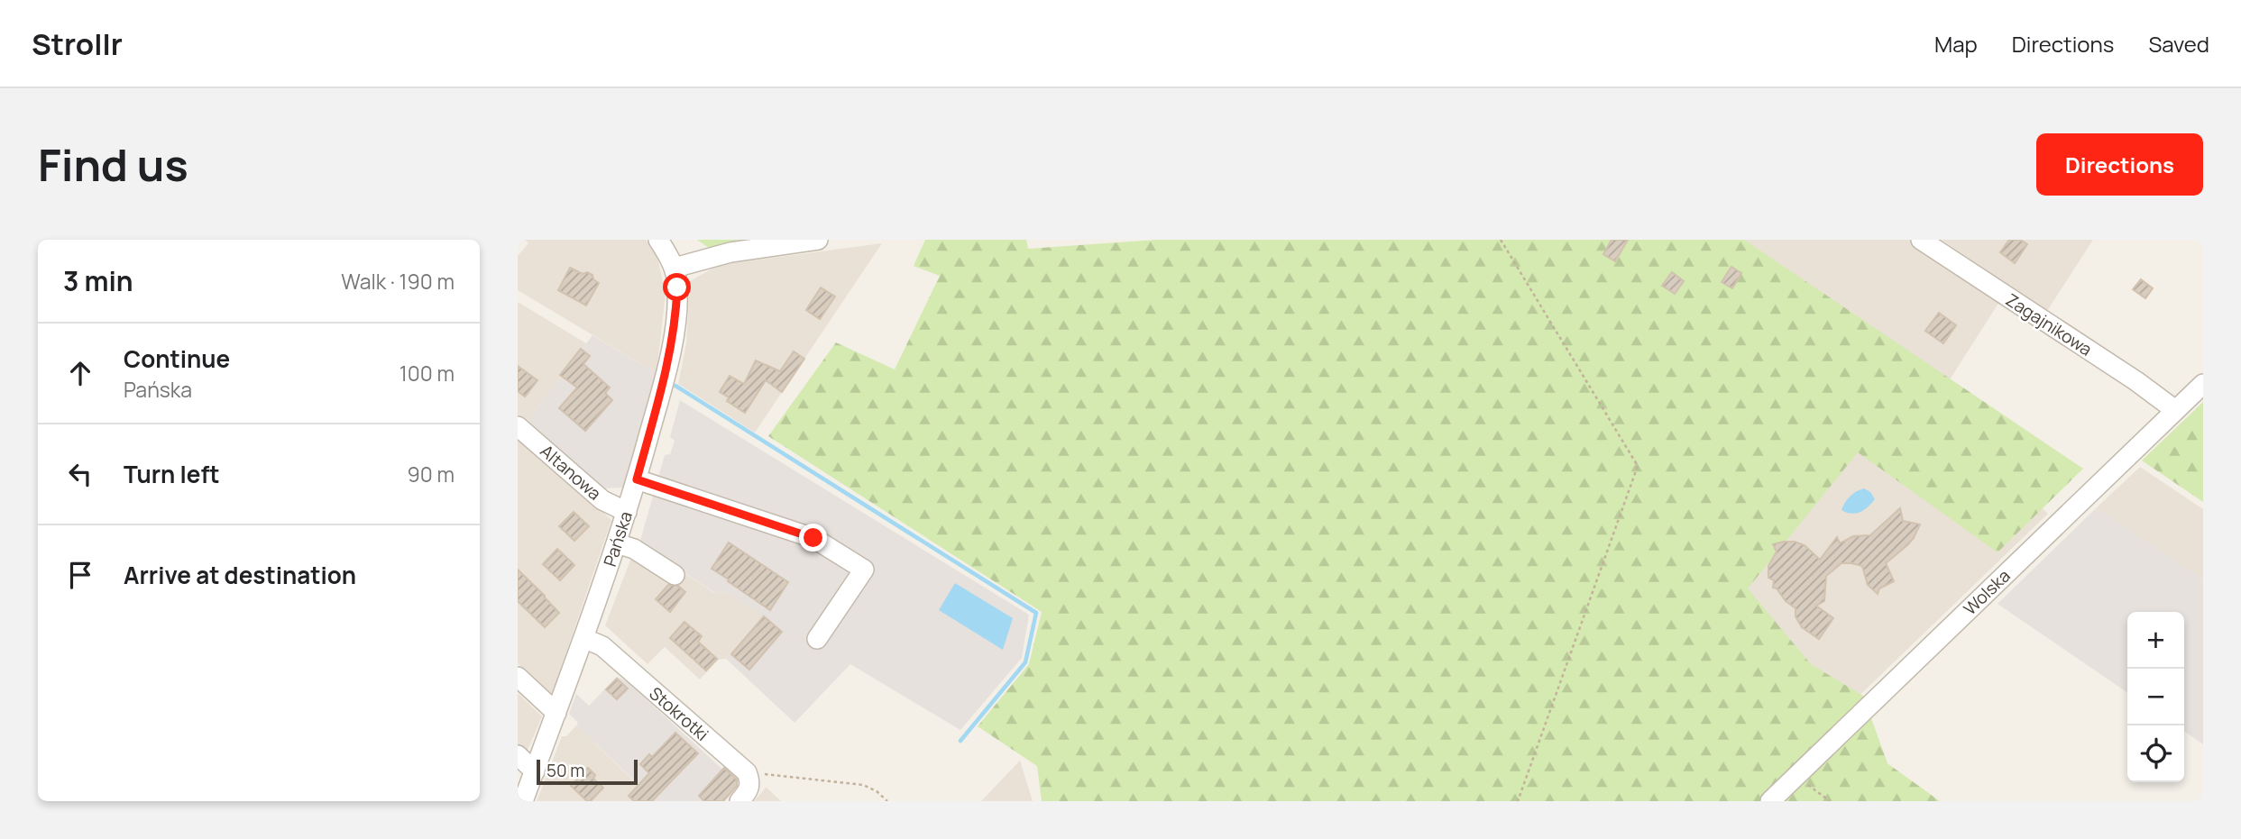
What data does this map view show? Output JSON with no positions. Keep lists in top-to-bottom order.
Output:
{
  "streets": {
    "street": [
      "Zagajnikowa",
      "Altanowa",
      "Pańska",
      "Wolska",
      "Stokrotki"
    ]
  },
  "crossings": [
    ["Zagajnikowa", "Wolska"],
    ["Altanowa", "Pańska"],
    ["Pańska", "Stokrotki"]
  ],
  "scale_bar": "50 m",
  "page": {
    "header": "Strollr",
    "nav": ["Map", "Directions", "Saved"],
    "buttons": "Directions",
    "title": "Find us",
    "heading": ["3 min", "Walk · 190 m"],
    "list": [
      ["Continue", "Pańska", "100 m"],
      ["Turn left", "90 m"],
      "Arrive at destination"
    ],
    "map_buttons": ["+", "−"],
    "scale": "50 m"
  }
}
